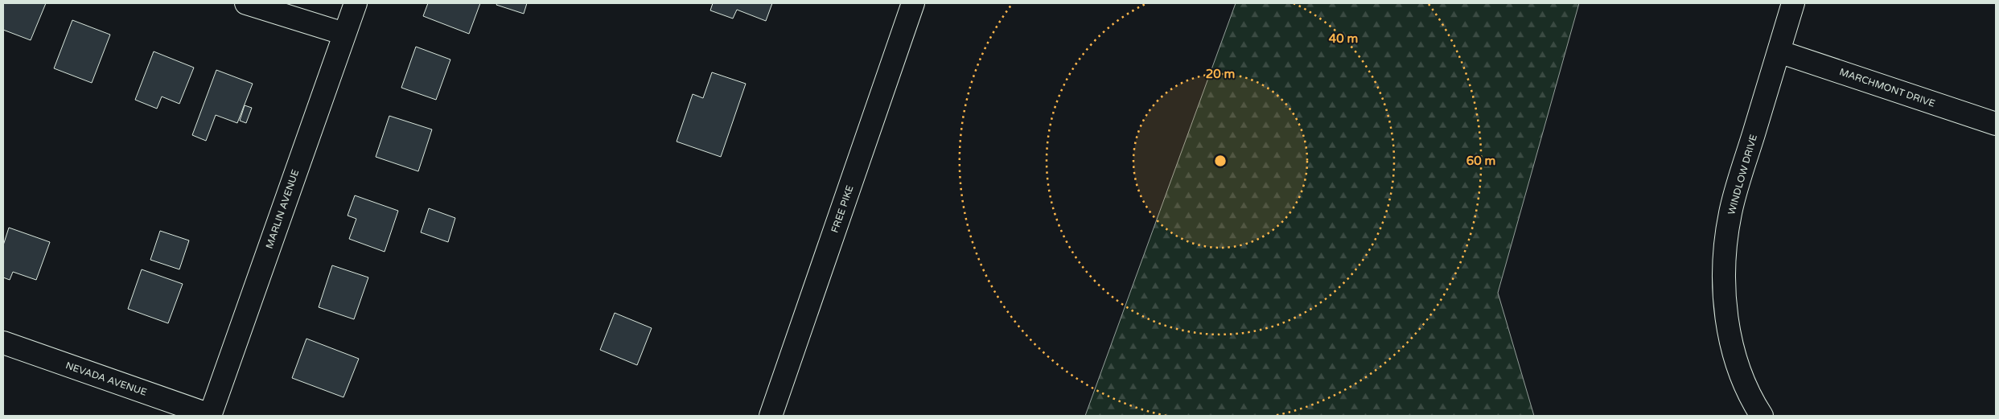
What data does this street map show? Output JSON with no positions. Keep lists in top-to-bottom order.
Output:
{
  "streets": {
    "street": [
      "MARCHMONT DRIVE",
      "WINDLOW DRIVE",
      "MARLIN AVENUE",
      "FREE PIKE",
      "NEVADA AVENUE"
    ]
  },
  "crossings": [
    ["MARCHMONT DRIVE", "WINDLOW DRIVE"],
    ["MARLIN AVENUE", "NEVADA AVENUE"]
  ],
  "rings": ["40 m", "20 m", "60 m"]
}
